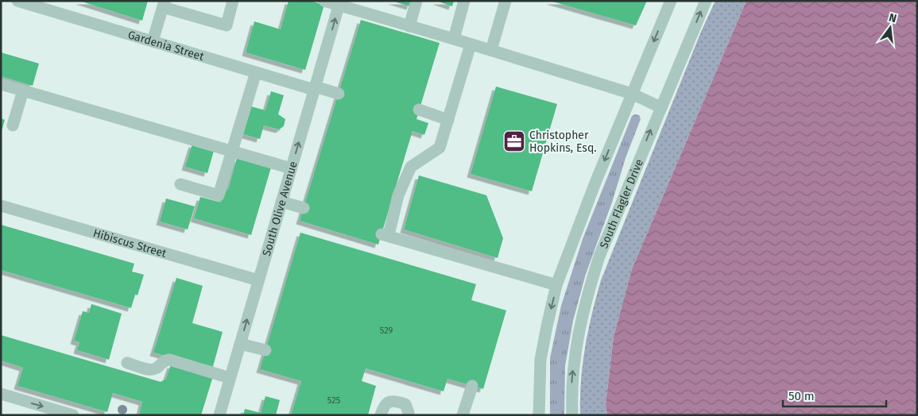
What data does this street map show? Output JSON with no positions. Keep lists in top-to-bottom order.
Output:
{
  "streets": {
    "street": [
      "Gardenia Street",
      "South Flagler Drive",
      "South Olive Avenue",
      "Hibiscus Street"
    ]
  },
  "crossings": [
    ["Gardenia Street", "South Olive Avenue"],
    ["South Olive Avenue", "Hibiscus Street"]
  ],
  "places": {
    "office": ["Christopher Hopkins, Esq."]
  },
  "house_numbers": ["529", "525"],
  "scale_bar": "50 m",
  "north": "top"
}
